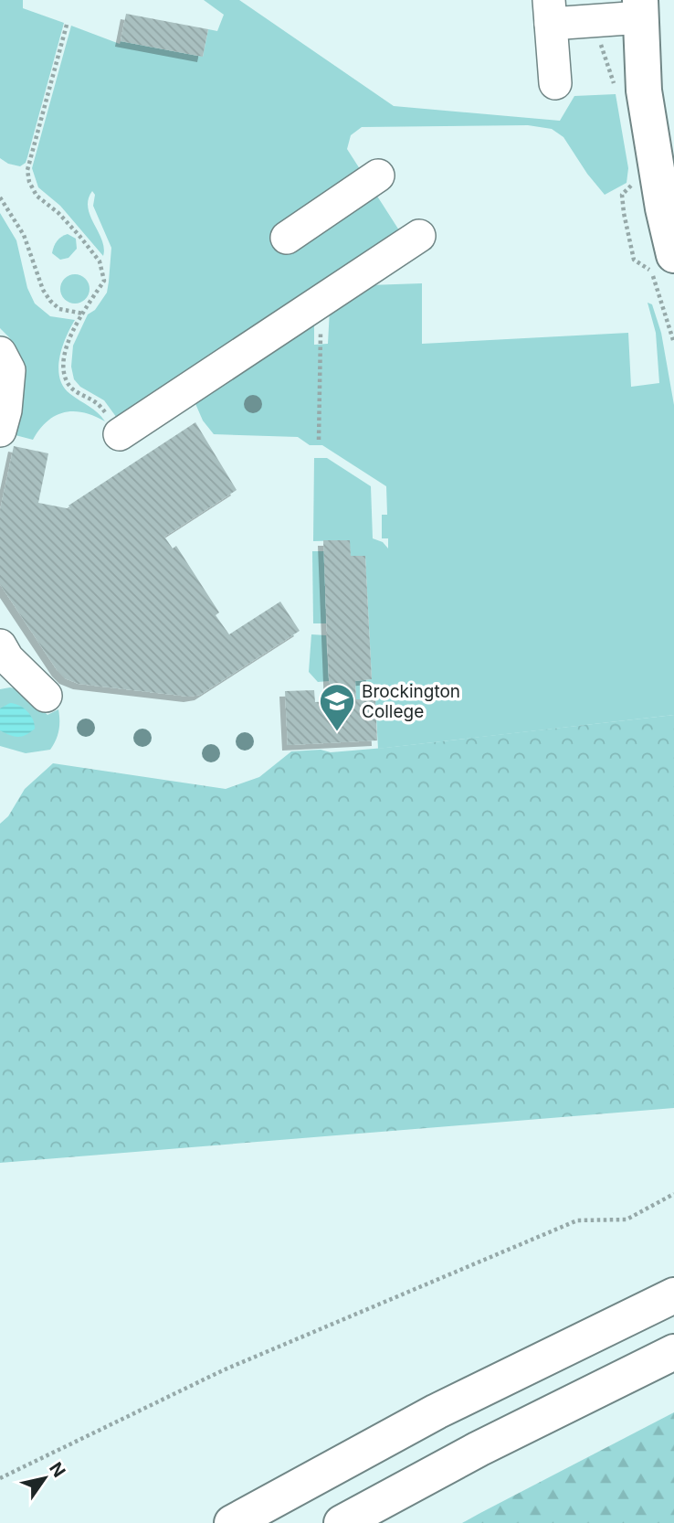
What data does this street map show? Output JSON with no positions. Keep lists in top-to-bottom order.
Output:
{
  "places": {
    "school or university": ["Brockington College"]
  },
  "north": "top right"
}
